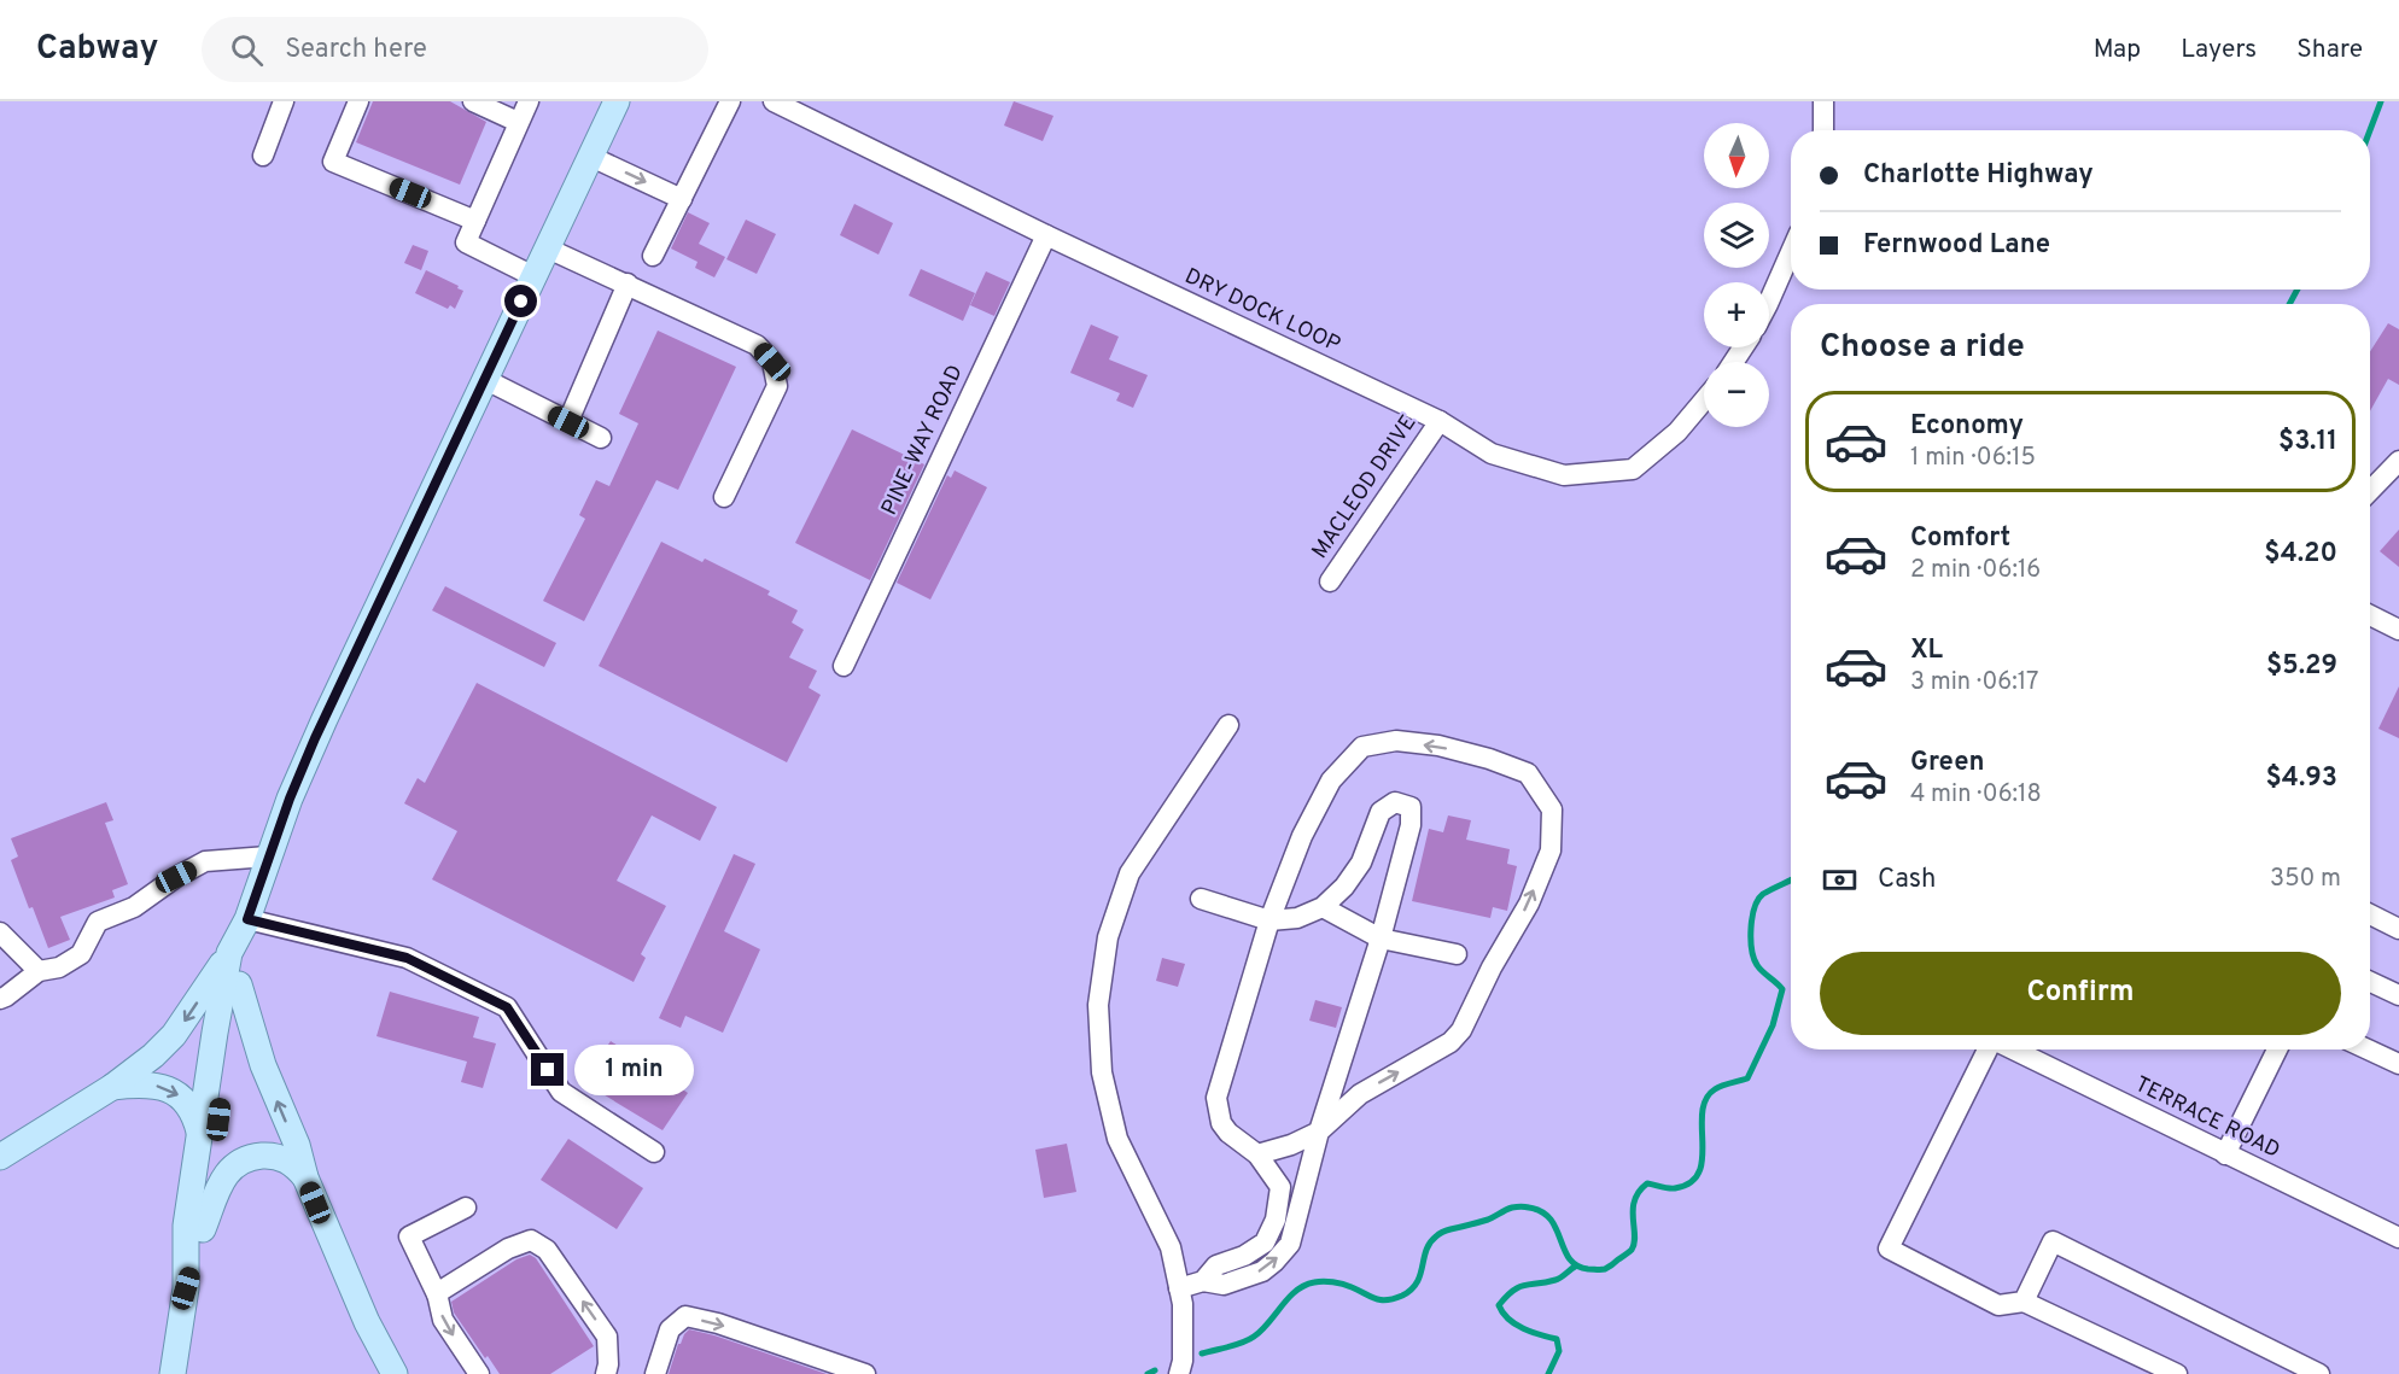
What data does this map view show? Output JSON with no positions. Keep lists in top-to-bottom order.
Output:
{
  "streets": {
    "street": [
      "DRY DOCK LOOP",
      "PINE-WAY ROAD",
      "MACLEOD DRIVE",
      "TERRACE ROAD"
    ]
  },
  "crossings": [
    ["DRY DOCK LOOP", "PINE-WAY ROAD"],
    ["DRY DOCK LOOP", "MACLEOD DRIVE"]
  ],
  "north": "bottom",
  "page": {
    "header": "Cabway",
    "search": "Search here",
    "nav": ["Map", "Layers", "Share"],
    "map_buttons": ["+", "−"],
    "banner": ["Charlotte Highway", "Fernwood Lane"],
    "heading": "Choose a ride",
    "list": [
      {
        "name": "Economy",
        "note": "1 min · 06:15",
        "value": "$3.11"
      },
      {
        "name": "Comfort",
        "note": "2 min · 06:16",
        "value": "$4.20"
      },
      {
        "name": "XL",
        "note": "3 min · 06:17",
        "value": "$5.29"
      },
      {
        "name": "Green",
        "note": "4 min · 06:18",
        "value": "$4.93"
      }
    ],
    "pay": ["Cash", "350 m"],
    "buttons": "Confirm",
    "bubble": "1 min"
  }
}
